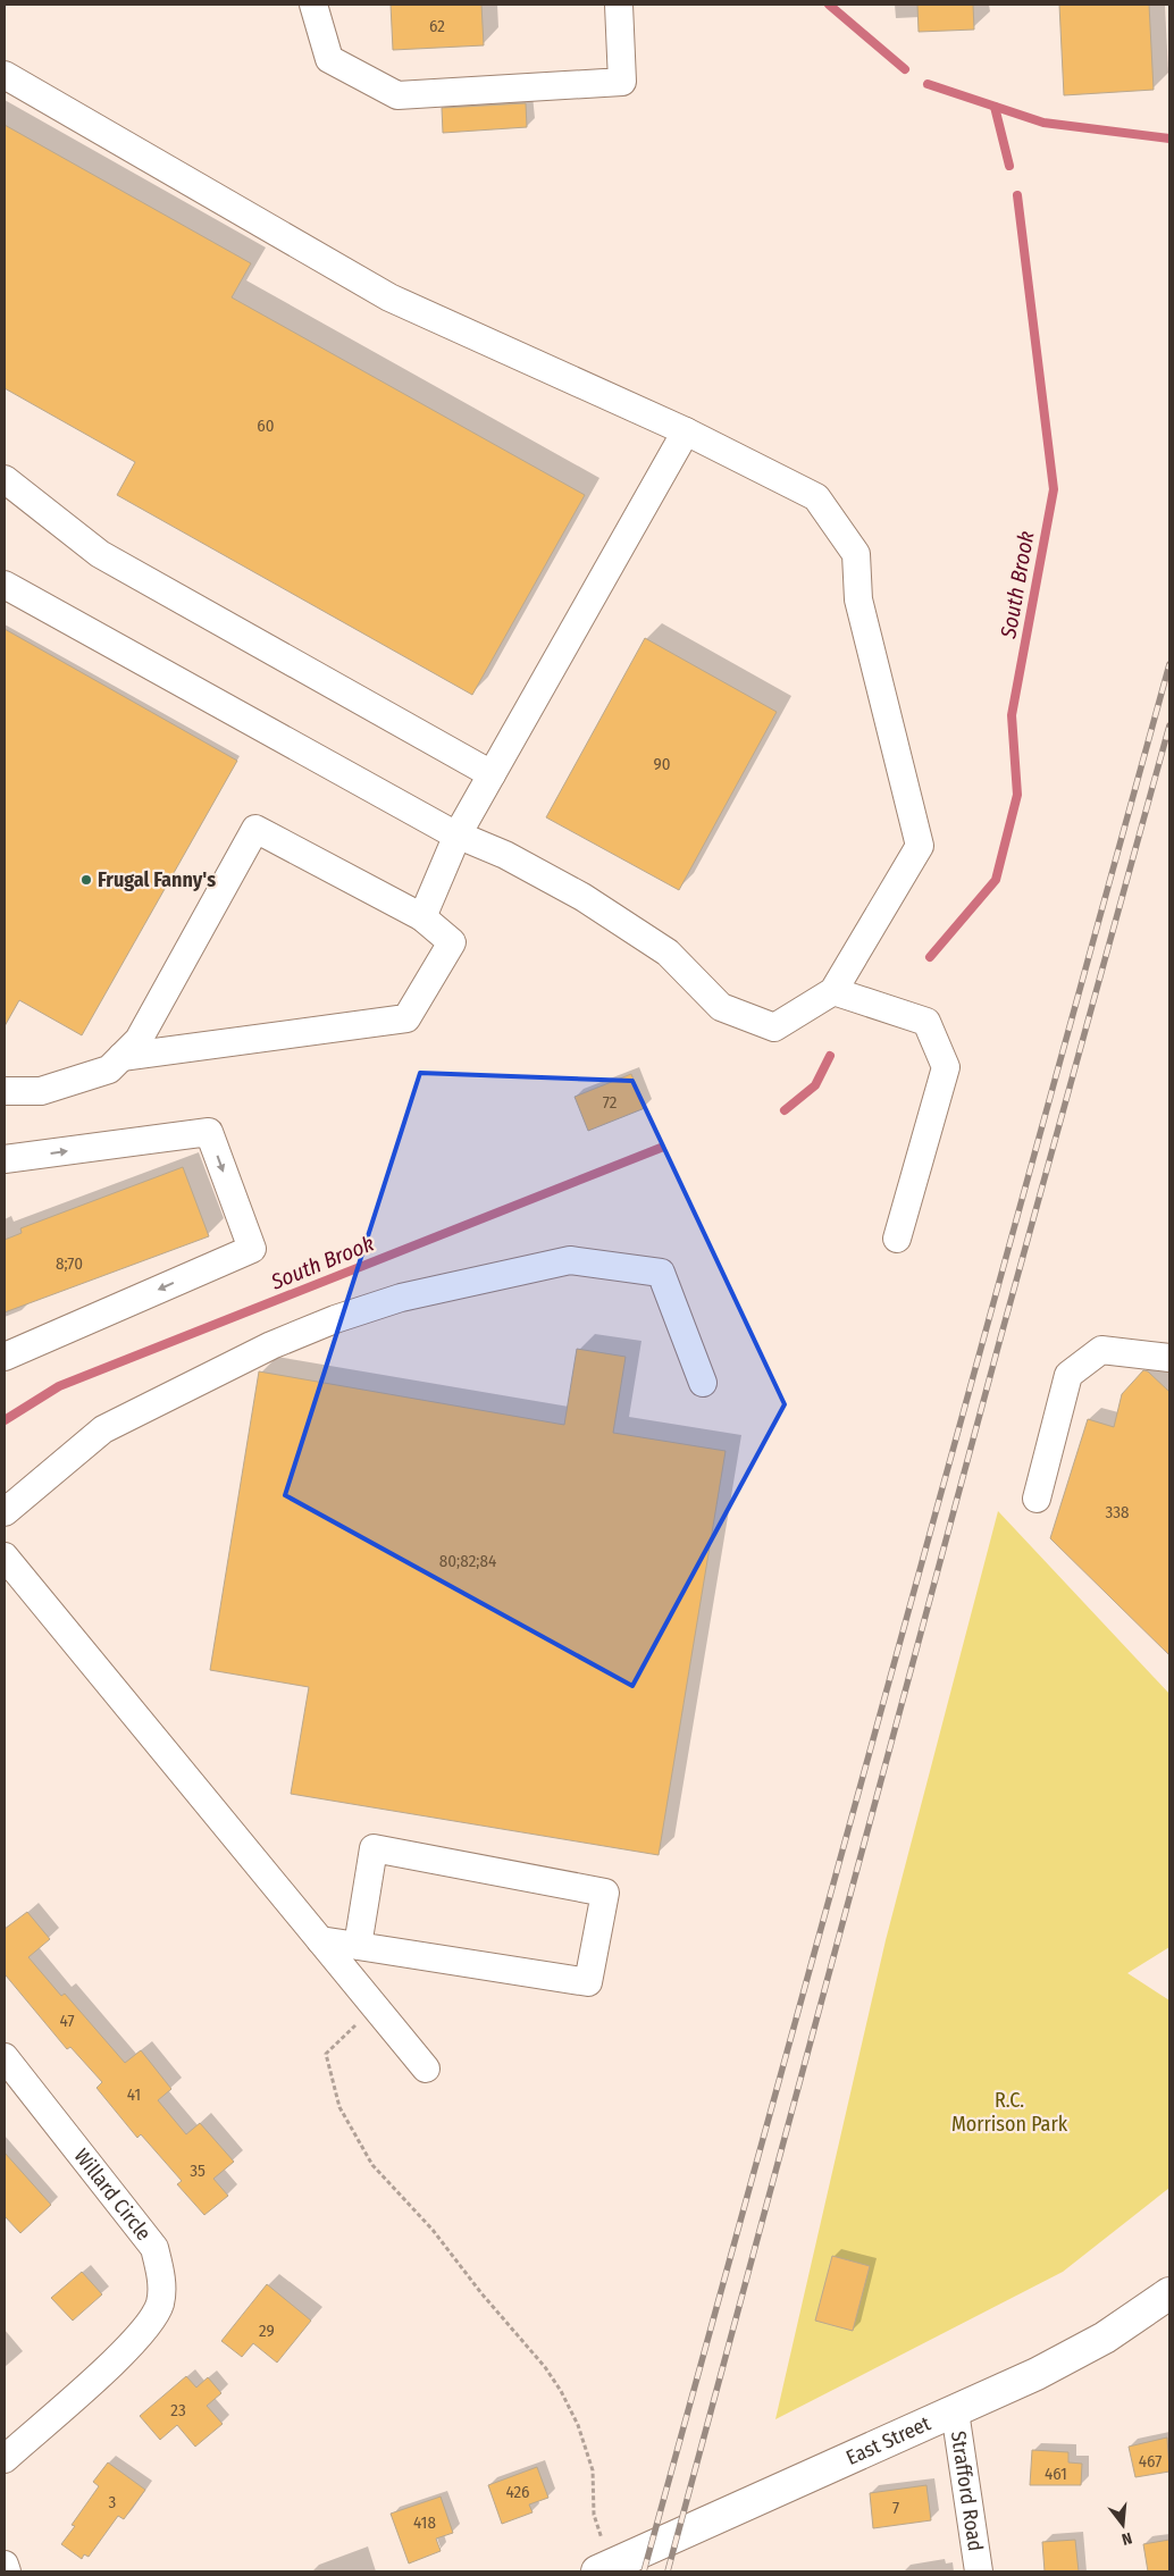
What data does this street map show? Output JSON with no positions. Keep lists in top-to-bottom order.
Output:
{
  "streets": {
    "main road": ["East Street"],
    "street": ["Willard Circle", "Strafford Road"]
  },
  "crossings": [
    ["East Street", "Strafford Road"]
  ],
  "water": ["South Brook"],
  "parks": ["R.C. Morrison Park"],
  "places": ["Frugal Fanny's"],
  "house_numbers": [
    "62",
    "60",
    "90",
    "72",
    "8;70",
    "338",
    "80;82;84",
    "47",
    "41",
    "35",
    "29",
    "23",
    "467",
    "461",
    "426",
    "3",
    "7",
    "418"
  ],
  "north": "bottom"
}
